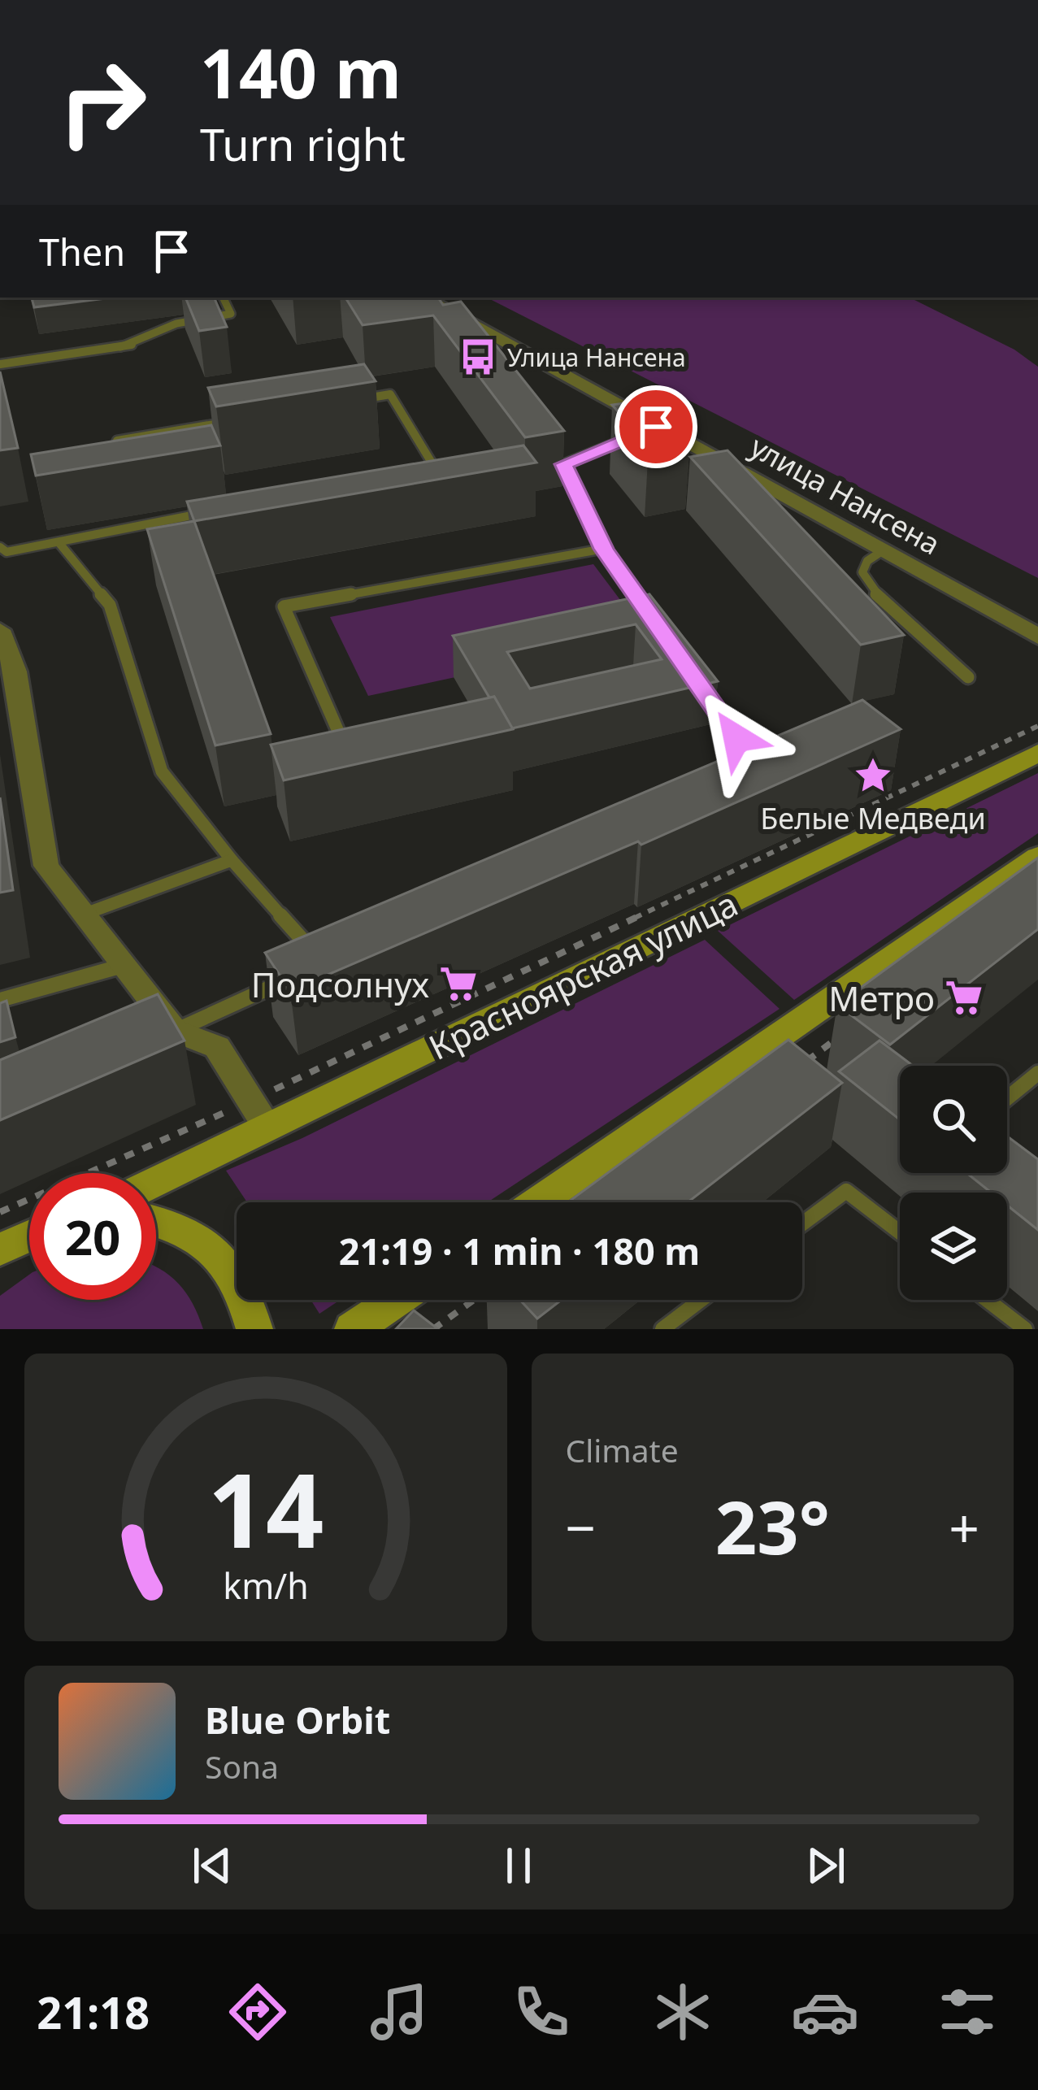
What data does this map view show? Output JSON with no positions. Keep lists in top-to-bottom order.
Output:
{
  "streets": {
    "main road": ["Красноярская улица"],
    "street": ["улица Нансена"]
  },
  "places": {
    "bus stop": ["Улица Нансена"],
    "place": ["Белые Медведи"],
    "supermarket": ["Подсолнух", "Метро"]
  },
  "page": {
    "turn": ["140 m", "Turn right"],
    "then": "Then",
    "limit": "20",
    "trip": "21:19 · 1 min · 180 m",
    "tile": "Climate",
    "heat": ["−", "23°", "+"],
    "song": ["Blue Orbit", "Sona"],
    "tabs": "21:18",
    "gauge": ["14", "km/h"]
  }
}
